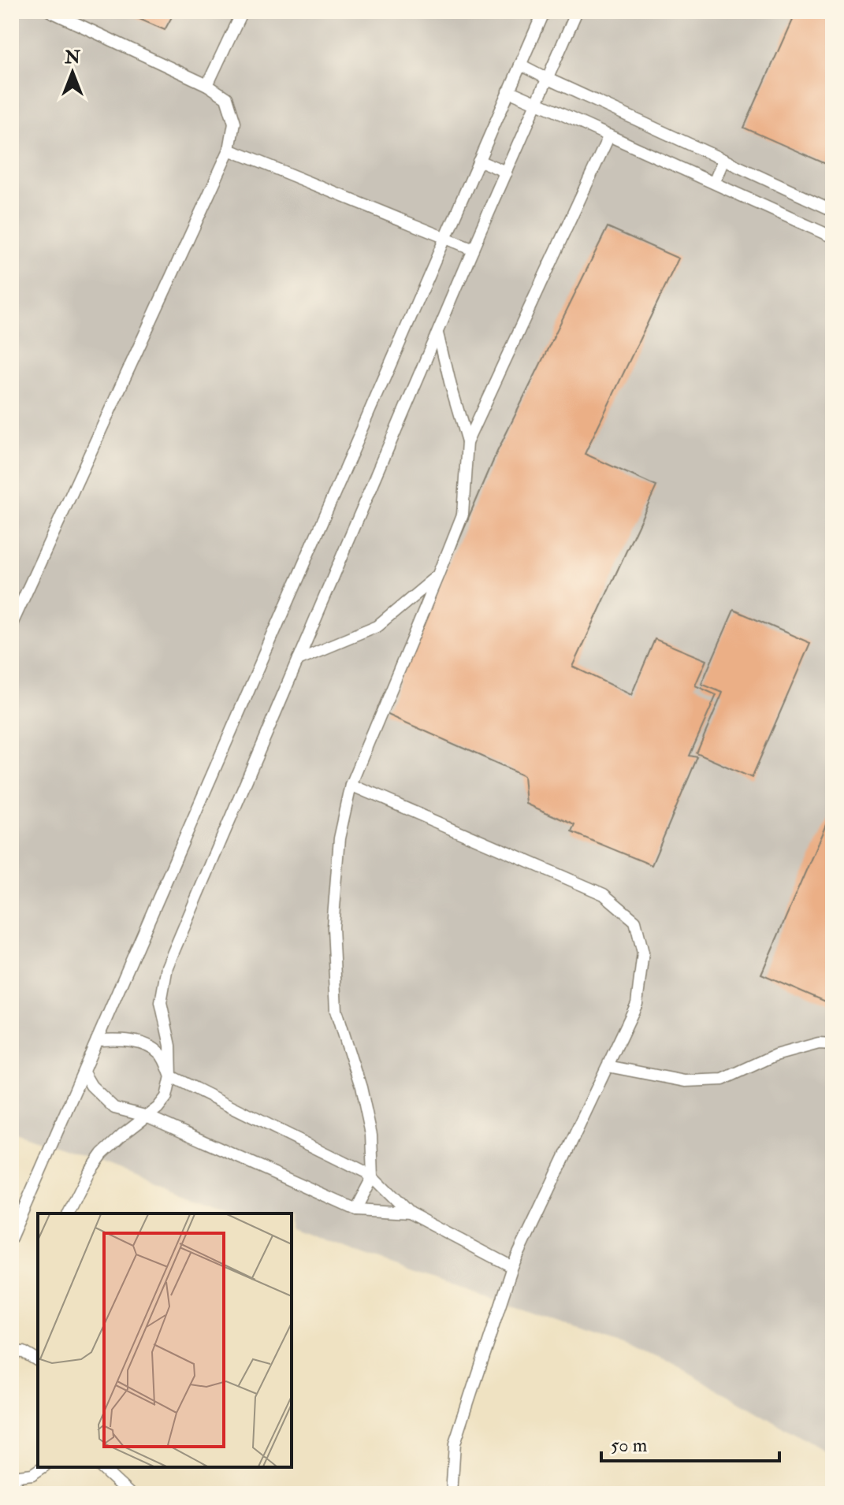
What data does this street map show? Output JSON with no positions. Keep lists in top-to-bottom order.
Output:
{
  "scale_bar": "50 m",
  "north": "top"
}
